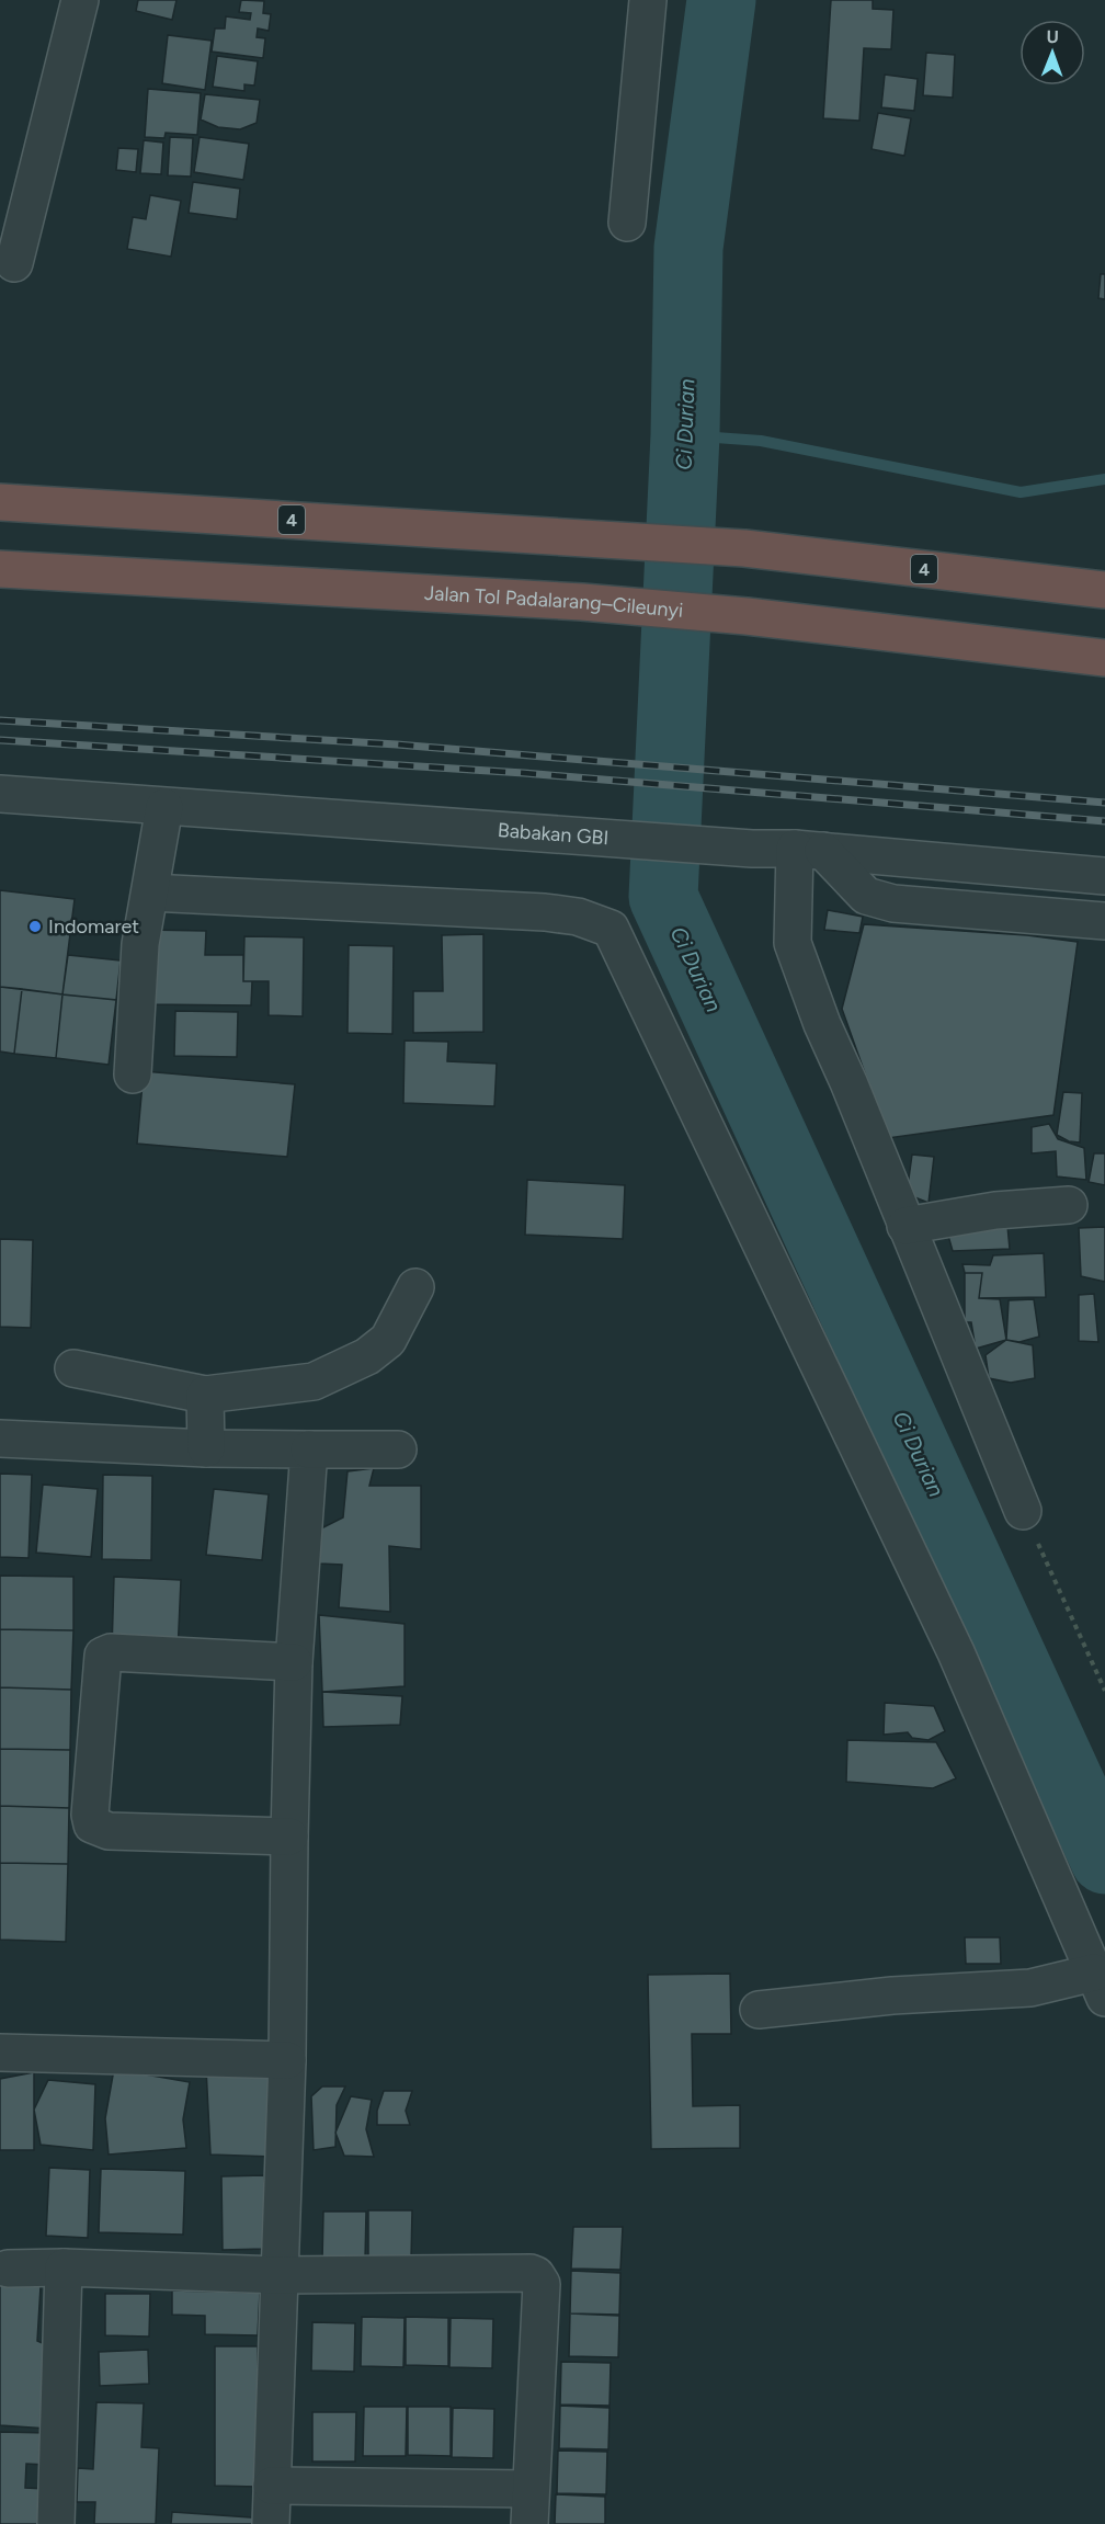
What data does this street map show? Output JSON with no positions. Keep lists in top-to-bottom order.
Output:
{
  "streets": {
    "highway": ["4", "Jalan Tol Padalarang–Cileunyi"],
    "street": ["Babakan GBI"]
  },
  "water": ["Ci Durian"],
  "places": ["Indomaret"],
  "north": "top"
}
